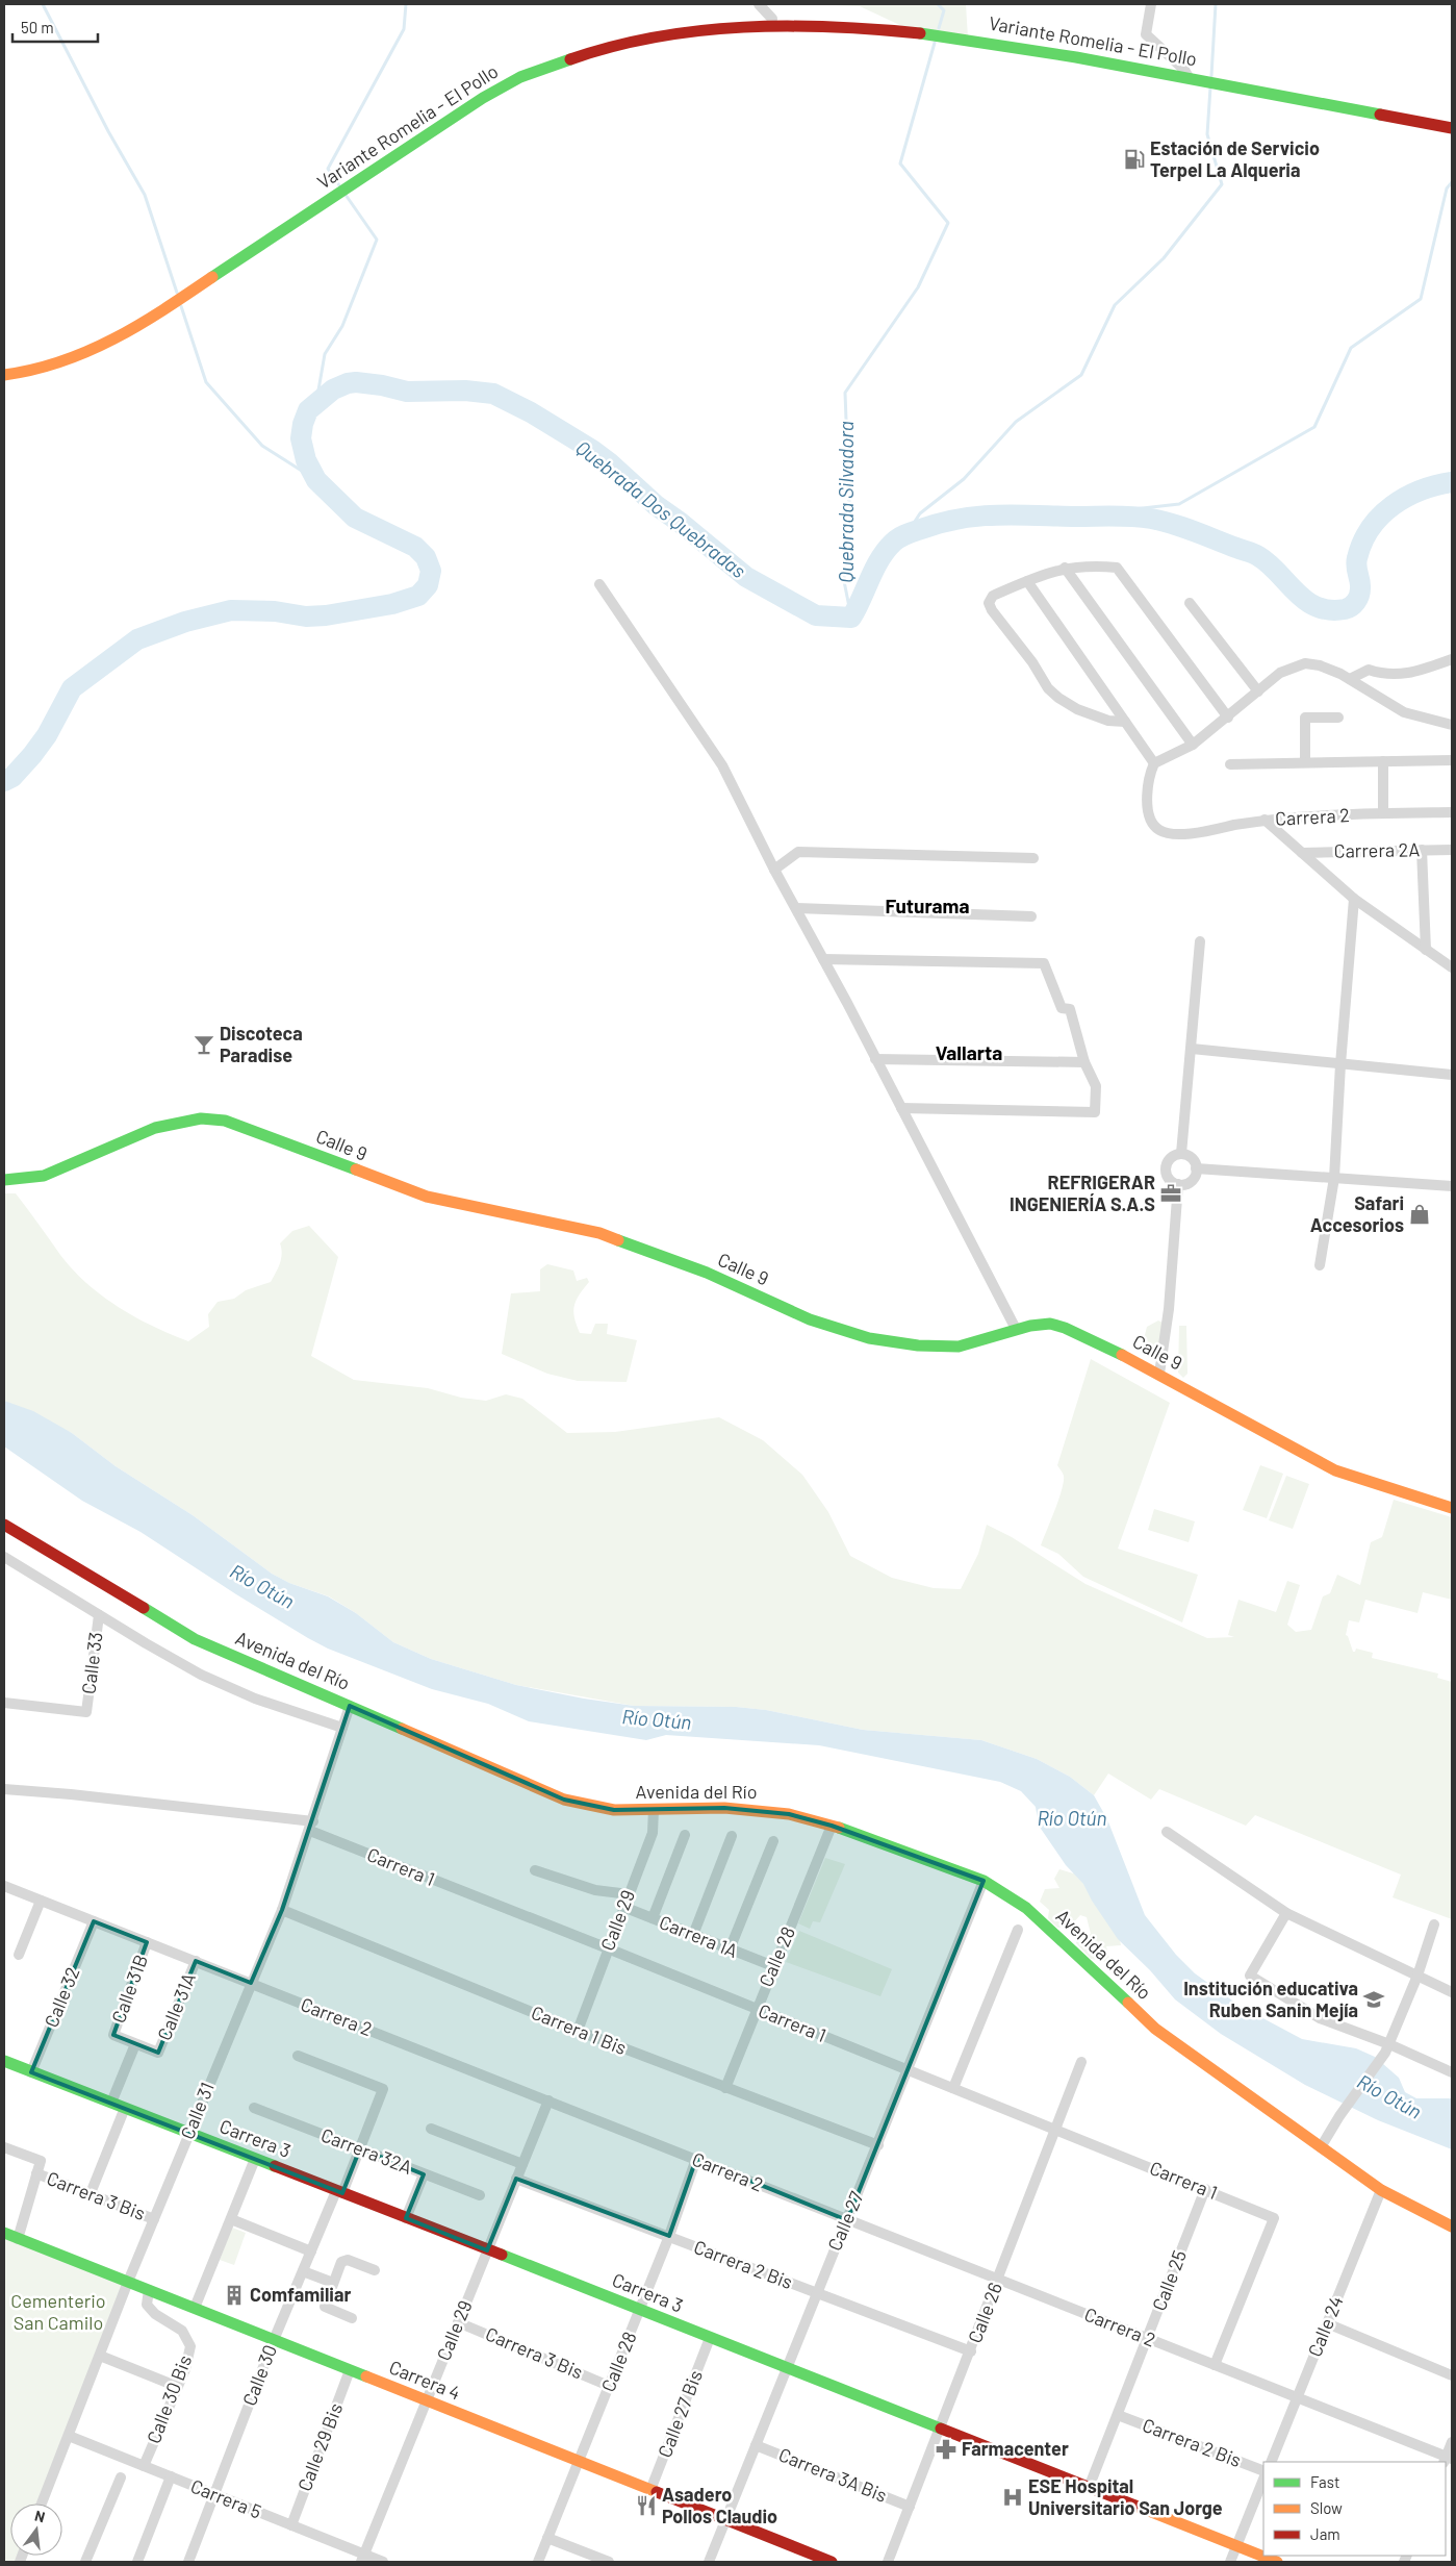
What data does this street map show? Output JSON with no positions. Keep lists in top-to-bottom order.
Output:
{
  "streets": {
    "main road": [
      "Variante Romelia - El Pollo",
      "Calle 9",
      "Avenida del Río",
      "Carrera 3",
      "Carrera 4"
    ],
    "street": [
      "Carrera 2",
      "Carrera 2A",
      "Calle 33",
      "Carrera 1",
      "Calle 29",
      "Carrera 1A",
      "Calle 28",
      "Calle 31B",
      "Calle 32",
      "Calle 31A",
      "Carrera 1 Bis",
      "Calle 31",
      "Carrera 32A",
      "Carrera 3 Bis",
      "Calle 27",
      "Carrera 2 Bis",
      "Calle 25",
      "Calle 26",
      "Calle 24",
      "Calle 30",
      "Calle 30 Bis",
      "Calle 27 Bis",
      "Calle 29 Bis",
      "Carrera 3A Bis",
      "Carrera 5"
    ]
  },
  "crossings": [
    ["Carrera 2", "Carrera 1"],
    ["Carrera 2", "Calle 29"],
    ["Carrera 2", "Calle 28"],
    ["Carrera 2", "Calle 31B"],
    ["Carrera 2", "Calle 32"],
    ["Carrera 2", "Calle 31A"],
    ["Carrera 2", "Calle 31"],
    ["Carrera 2", "Calle 27"],
    ["Carrera 2", "Calle 25"],
    ["Carrera 2", "Calle 26"],
    ["Carrera 2", "Calle 24"],
    ["Avenida del Río", "Calle 29"],
    ["Avenida del Río", "Calle 28"],
    ["Avenida del Río", "Calle 31"],
    ["Avenida del Río", "Calle 27"],
    ["Avenida del Río", "Calle 24"],
    ["Carrera 1", "Calle 29"],
    ["Carrera 1", "Calle 28"],
    ["Carrera 1", "Calle 31"],
    ["Carrera 1", "Calle 27"],
    ["Carrera 1", "Calle 25"],
    ["Carrera 1", "Calle 26"],
    ["Calle 29", "Carrera 1A"],
    ["Calle 29", "Carrera 1 Bis"],
    ["Calle 29", "Carrera 3"],
    ["Calle 29", "Carrera 3 Bis"],
    ["Calle 29", "Carrera 2 Bis"],
    ["Calle 29", "Carrera 4"],
    ["Calle 29", "Carrera 5"],
    ["Carrera 1A", "Calle 28"],
    ["Calle 28", "Carrera 1 Bis"],
    ["Calle 28", "Carrera 3"],
    ["Calle 28", "Carrera 3 Bis"],
    ["Calle 28", "Carrera 2 Bis"],
    ["Calle 28", "Carrera 4"],
    ["Calle 31B", "Calle 31A"],
    ["Calle 32", "Carrera 3"],
    ["Carrera 1 Bis", "Calle 31"],
    ["Carrera 1 Bis", "Calle 27"],
    ["Calle 31", "Carrera 3"],
    ["Calle 31", "Carrera 3 Bis"],
    ["Calle 31", "Carrera 4"],
    ["Calle 31", "Carrera 5"],
    ["Carrera 3", "Calle 27"],
    ["Carrera 3", "Calle 25"],
    ["Carrera 3", "Calle 26"],
    ["Carrera 3", "Calle 30"],
    ["Carrera 3", "Calle 27 Bis"],
    ["Carrera 32A", "Calle 30"],
    ["Calle 27", "Carrera 2 Bis"],
    ["Calle 27", "Carrera 4"],
    ["Calle 27", "Carrera 3A Bis"],
    ["Carrera 2 Bis", "Calle 25"],
    ["Carrera 2 Bis", "Calle 26"],
    ["Calle 26", "Carrera 3A Bis"],
    ["Calle 30", "Carrera 4"],
    ["Calle 30", "Carrera 5"],
    ["Carrera 4", "Calle 30 Bis"],
    ["Carrera 4", "Calle 27 Bis"],
    ["Carrera 4", "Calle 29 Bis"],
    ["Calle 30 Bis", "Carrera 5"],
    ["Calle 29 Bis", "Carrera 5"]
  ],
  "districts": ["Futurama", "Vallarta"],
  "water": ["Quebrada Silvadora", "Quebrada Dos Quebradas", "Río Otún"],
  "parks": ["Cementerio San Camilo"],
  "places": {
    "fuel station": ["Estación de Servicio Terpel La Alqueria"],
    "bar": ["Discoteca Paradise"],
    "office": ["REFRIGERAR INGENIERÍA S.A.S"],
    "shop": ["Safari Accesorios"],
    "school or university": ["Institución educativa Ruben Sanin Mejía"],
    "building": ["Comfamiliar"],
    "pharmacy": ["Farmacenter"],
    "hospital": ["ESE Hospital Universitario San Jorge"],
    "restaurant": ["Asadero Pollos Claudio"]
  },
  "legend": ["Fast", "Slow", "Jam"],
  "scale_bar": "50 m",
  "north": "top"
}
